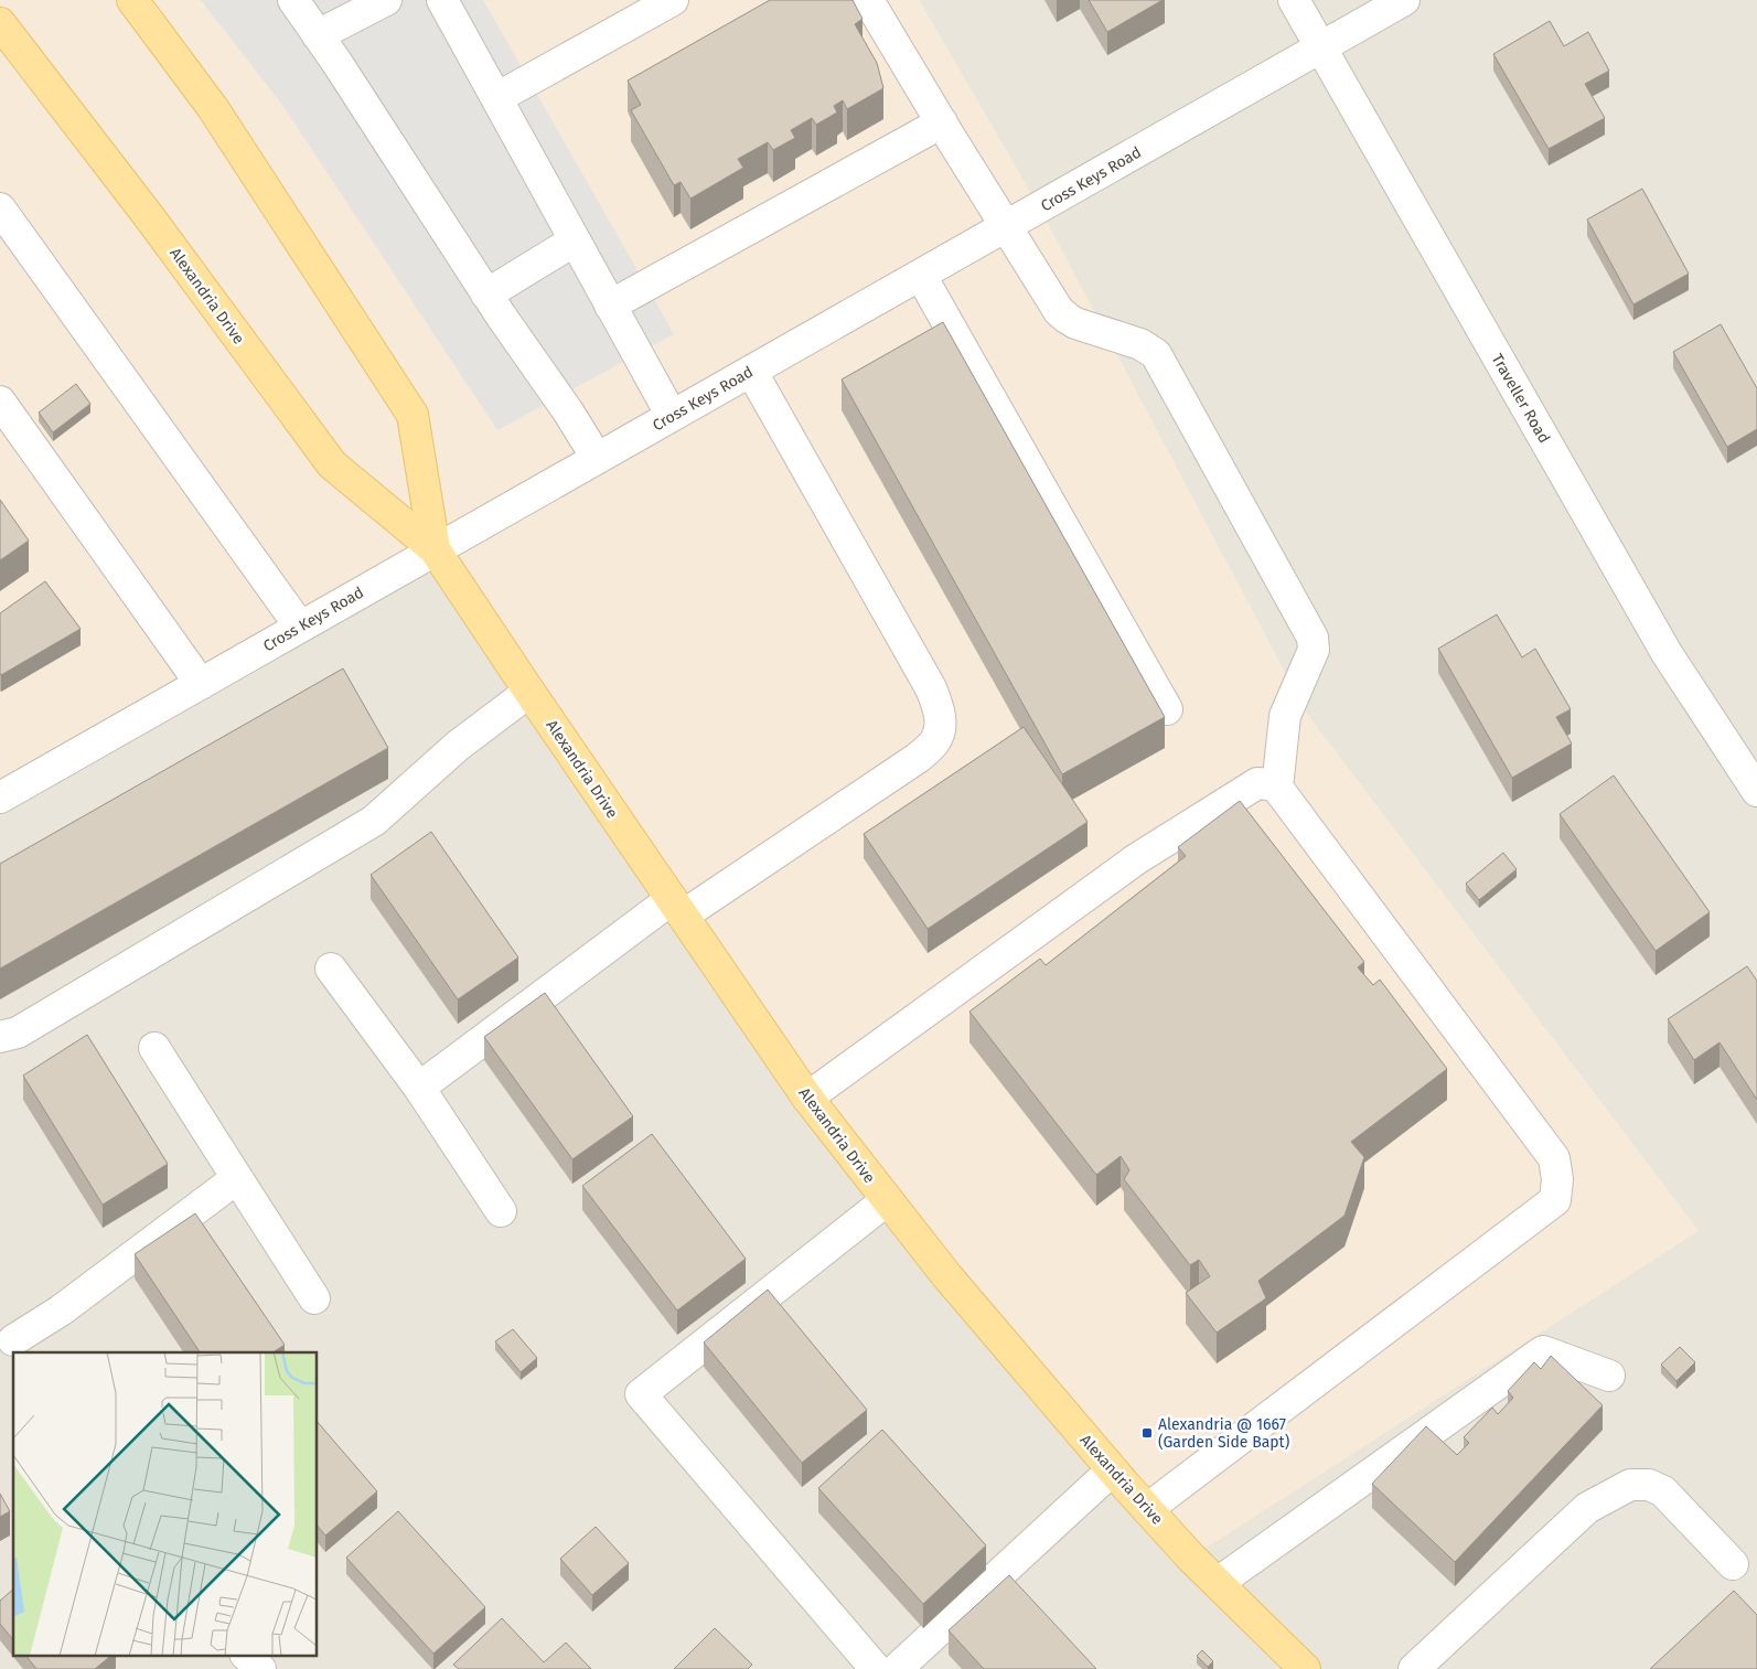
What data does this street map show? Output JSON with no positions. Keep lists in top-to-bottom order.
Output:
{
  "streets": {
    "main road": ["Alexandria Drive"],
    "street": ["Cross Keys Road", "Traveller Road"]
  },
  "crossings": [
    ["Cross Keys Road", "Alexandria Drive"],
    ["Cross Keys Road", "Traveller Road"]
  ],
  "places": {
    "transit": ["Alexandria @ 1667 (Garden Side Bapt)"]
  }
}
